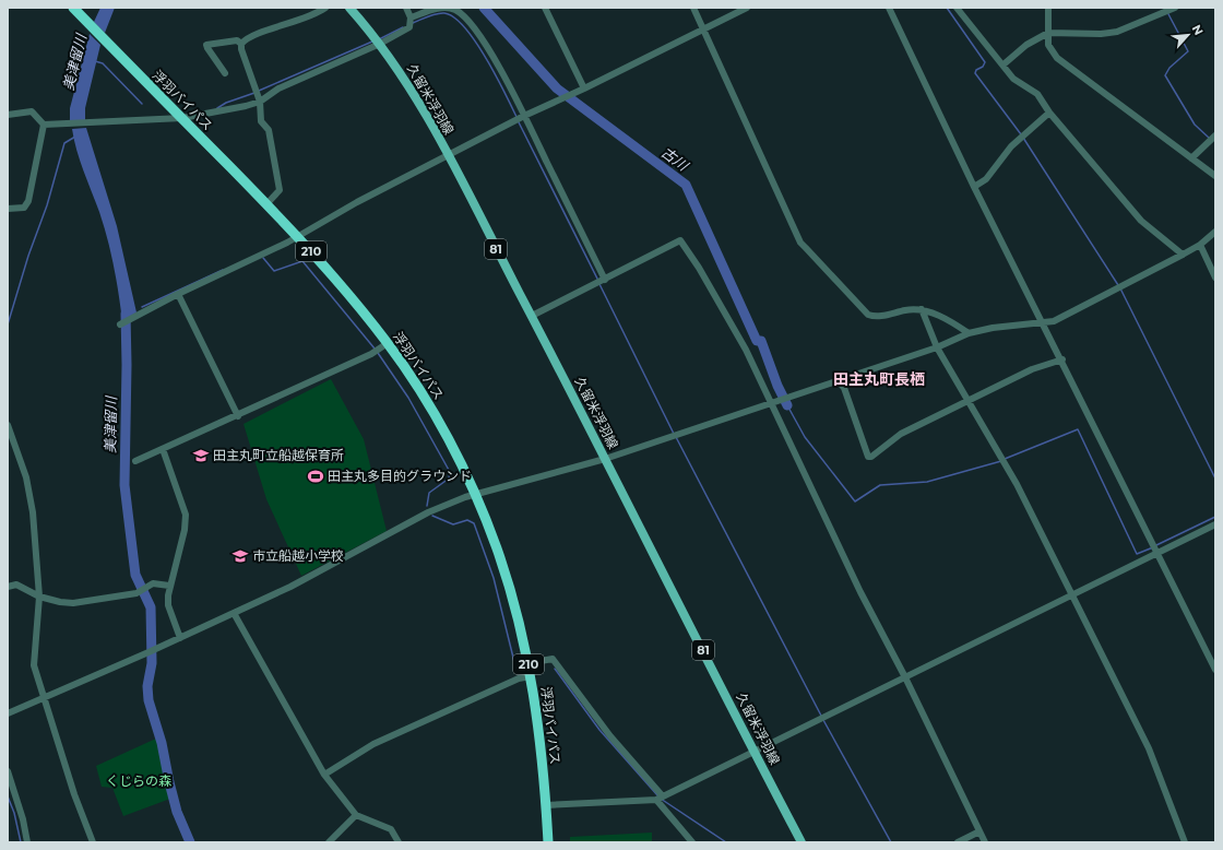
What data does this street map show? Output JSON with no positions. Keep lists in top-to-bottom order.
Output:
{
  "streets": {
    "highway": ["浮羽バイパス", "210"],
    "main road": ["久留米浮羽線", "81"]
  },
  "districts": ["田主丸町長栖"],
  "water": ["美津留川", "古川"],
  "parks": ["くじらの森"],
  "places": {
    "school or university": ["田主丸町立船越保育所", "市立船越小学校"],
    "sports": ["田主丸多目的グラウンド"]
  },
  "north": "top right"
}
